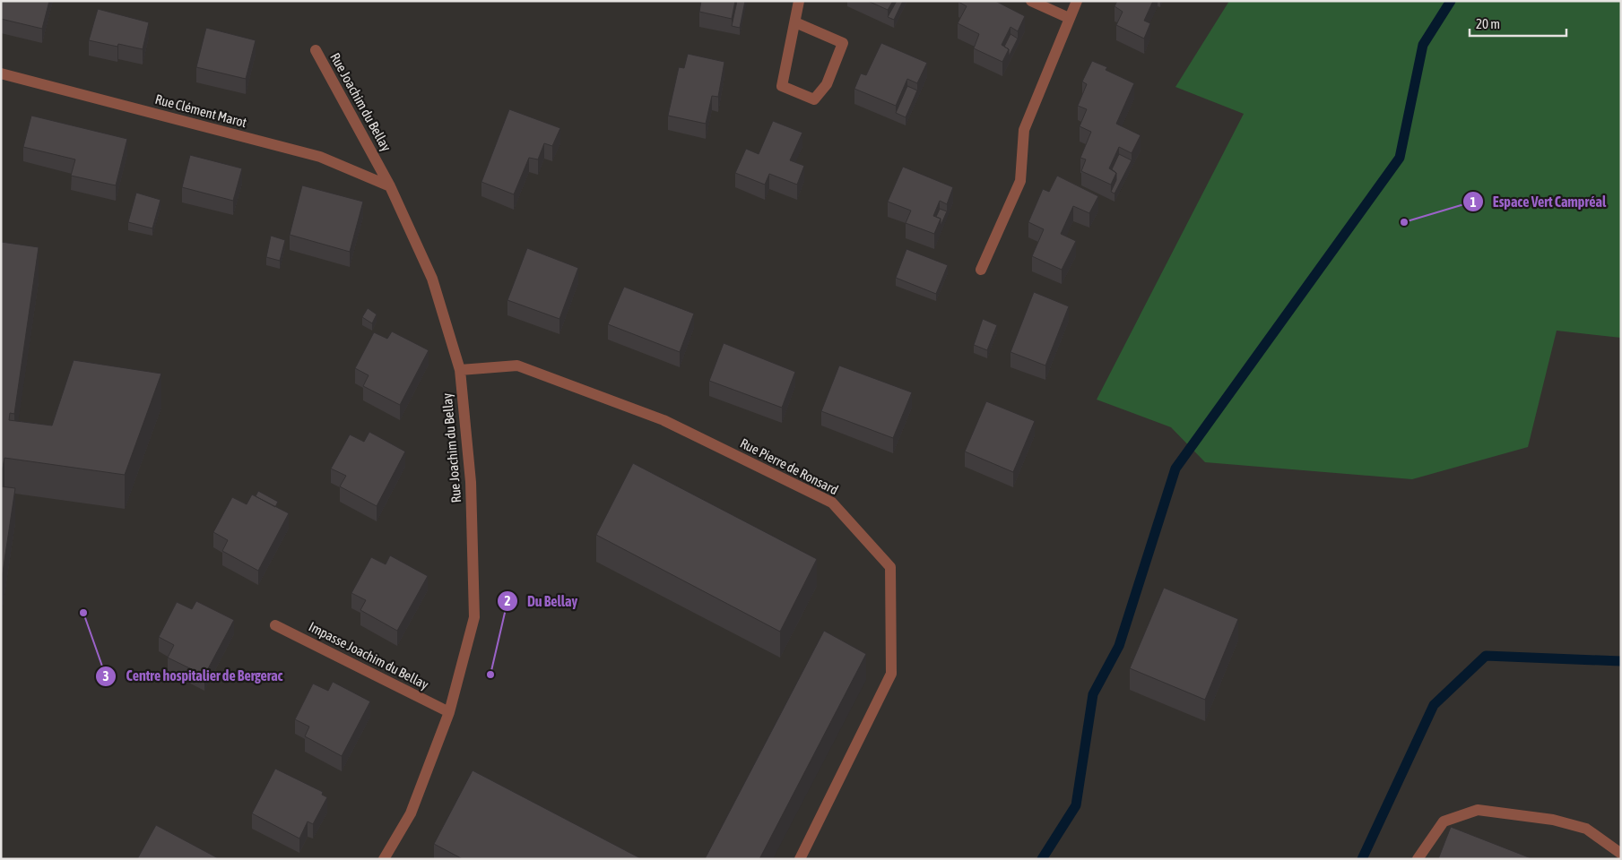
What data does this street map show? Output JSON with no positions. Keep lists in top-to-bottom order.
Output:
{
  "streets": {
    "street": [
      "Rue Joachim du Bellay",
      "Rue Clément Marot",
      "Rue Pierre de Ronsard",
      "Impasse Joachim du Bellay"
    ]
  },
  "crossings": [
    ["Rue Joachim du Bellay", "Rue Clément Marot"],
    ["Rue Joachim du Bellay", "Rue Pierre de Ronsard"],
    ["Rue Joachim du Bellay", "Impasse Joachim du Bellay"]
  ],
  "places": ["Espace Vert Campréal", "Centre hospitalier de Bergerac", "Du Bellay"],
  "scale_bar": "20 m"
}
